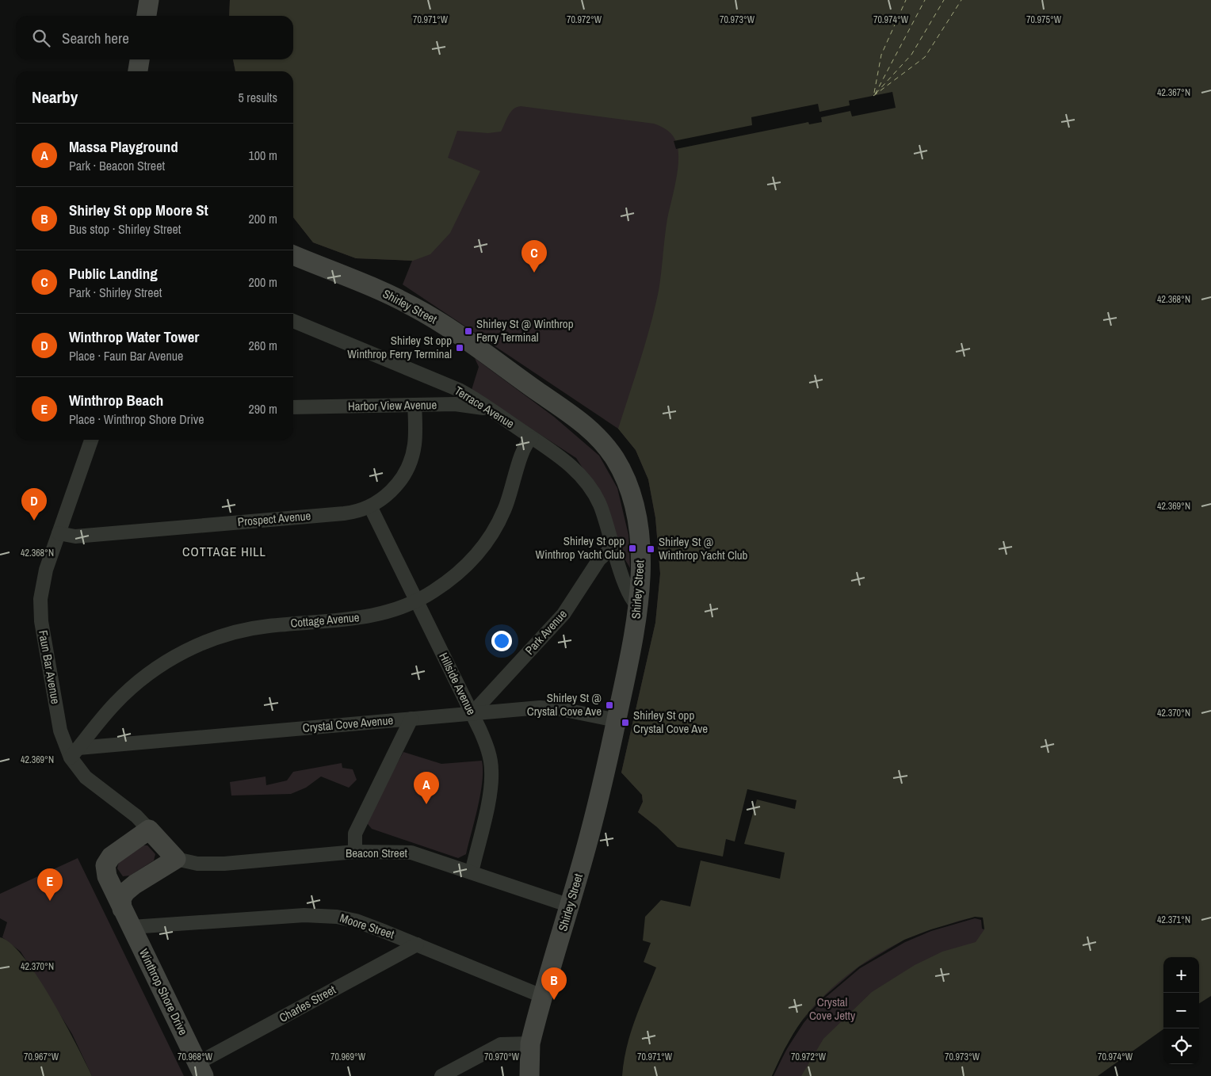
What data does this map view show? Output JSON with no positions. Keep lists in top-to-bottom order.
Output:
{
  "streets": {
    "main road": ["Shirley Street", "Faun Bar Avenue", "Winthrop Shore Drive"],
    "street": [
      "Harbor View Avenue",
      "Terrace Avenue",
      "Prospect Avenue",
      "Cottage Avenue",
      "Park Avenue",
      "Hillside Avenue",
      "Crystal Cove Avenue",
      "Beacon Street",
      "Moore Street",
      "Charles Street"
    ]
  },
  "crossings": [
    ["Shirley Street", "Terrace Avenue"],
    ["Shirley Street", "Crystal Cove Avenue"],
    ["Shirley Street", "Beacon Street"],
    ["Shirley Street", "Moore Street"],
    ["Harbor View Avenue", "Terrace Avenue"],
    ["Harbor View Avenue", "Prospect Avenue"],
    ["Terrace Avenue", "Cottage Avenue"],
    ["Terrace Avenue", "Park Avenue"],
    ["Prospect Avenue", "Faun Bar Avenue"],
    ["Prospect Avenue", "Hillside Avenue"],
    ["Cottage Avenue", "Faun Bar Avenue"],
    ["Cottage Avenue", "Hillside Avenue"],
    ["Cottage Avenue", "Crystal Cove Avenue"],
    ["Park Avenue", "Hillside Avenue"],
    ["Park Avenue", "Crystal Cove Avenue"],
    ["Faun Bar Avenue", "Crystal Cove Avenue"],
    ["Faun Bar Avenue", "Beacon Street"],
    ["Faun Bar Avenue", "Winthrop Shore Drive"],
    ["Hillside Avenue", "Crystal Cove Avenue"],
    ["Hillside Avenue", "Beacon Street"],
    ["Moore Street", "Winthrop Shore Drive"],
    ["Moore Street", "Charles Street"],
    ["Winthrop Shore Drive", "Charles Street"]
  ],
  "districts": ["COTTAGE HILL"],
  "parks": ["Crystal Cove Jetty"],
  "places": {
    "transit": [
      "Shirley St @ Winthrop Ferry Terminal",
      "Shirley St opp Winthrop Ferry Terminal",
      "Shirley St opp Winthrop Yacht Club",
      "Shirley St @ Winthrop Yacht Club",
      "Shirley St @ Crystal Cove Ave",
      "Shirley St opp Crystal Cove Ave"
    ]
  },
  "page": {
    "search": "Search here",
    "heading": ["Nearby", "5 results"],
    "list": [
      {
        "mark": "A",
        "name": "Massa Playground",
        "note": "Park · Beacon Street",
        "value": "100 m"
      },
      {
        "mark": "B",
        "name": "Shirley St opp Moore St",
        "note": "Bus stop · Shirley Street",
        "value": "200 m"
      },
      {
        "mark": "C",
        "name": "Public Landing",
        "note": "Park · Shirley Street",
        "value": "200 m"
      },
      {
        "mark": "D",
        "name": "Winthrop Water Tower",
        "note": "Place · Faun Bar Avenue",
        "value": "260 m"
      },
      {
        "mark": "E",
        "name": "Winthrop Beach",
        "note": "Place · Winthrop Shore Drive",
        "value": "290 m"
      }
    ],
    "pins": [
      "C",
      "D",
      "A",
      "E",
      "B"
    ],
    "map_buttons": ["+", "−"]
  },
  "coordinates": [
    "70.971°W",
    "70.972°W",
    "70.973°W",
    "70.974°W",
    "70.975°W",
    "42.367°N",
    "42.368°N",
    "42.369°N",
    "42.370°N",
    "42.371°N",
    "70.967°W",
    "70.968°W",
    "70.969°W",
    "70.970°W"
  ]
}
